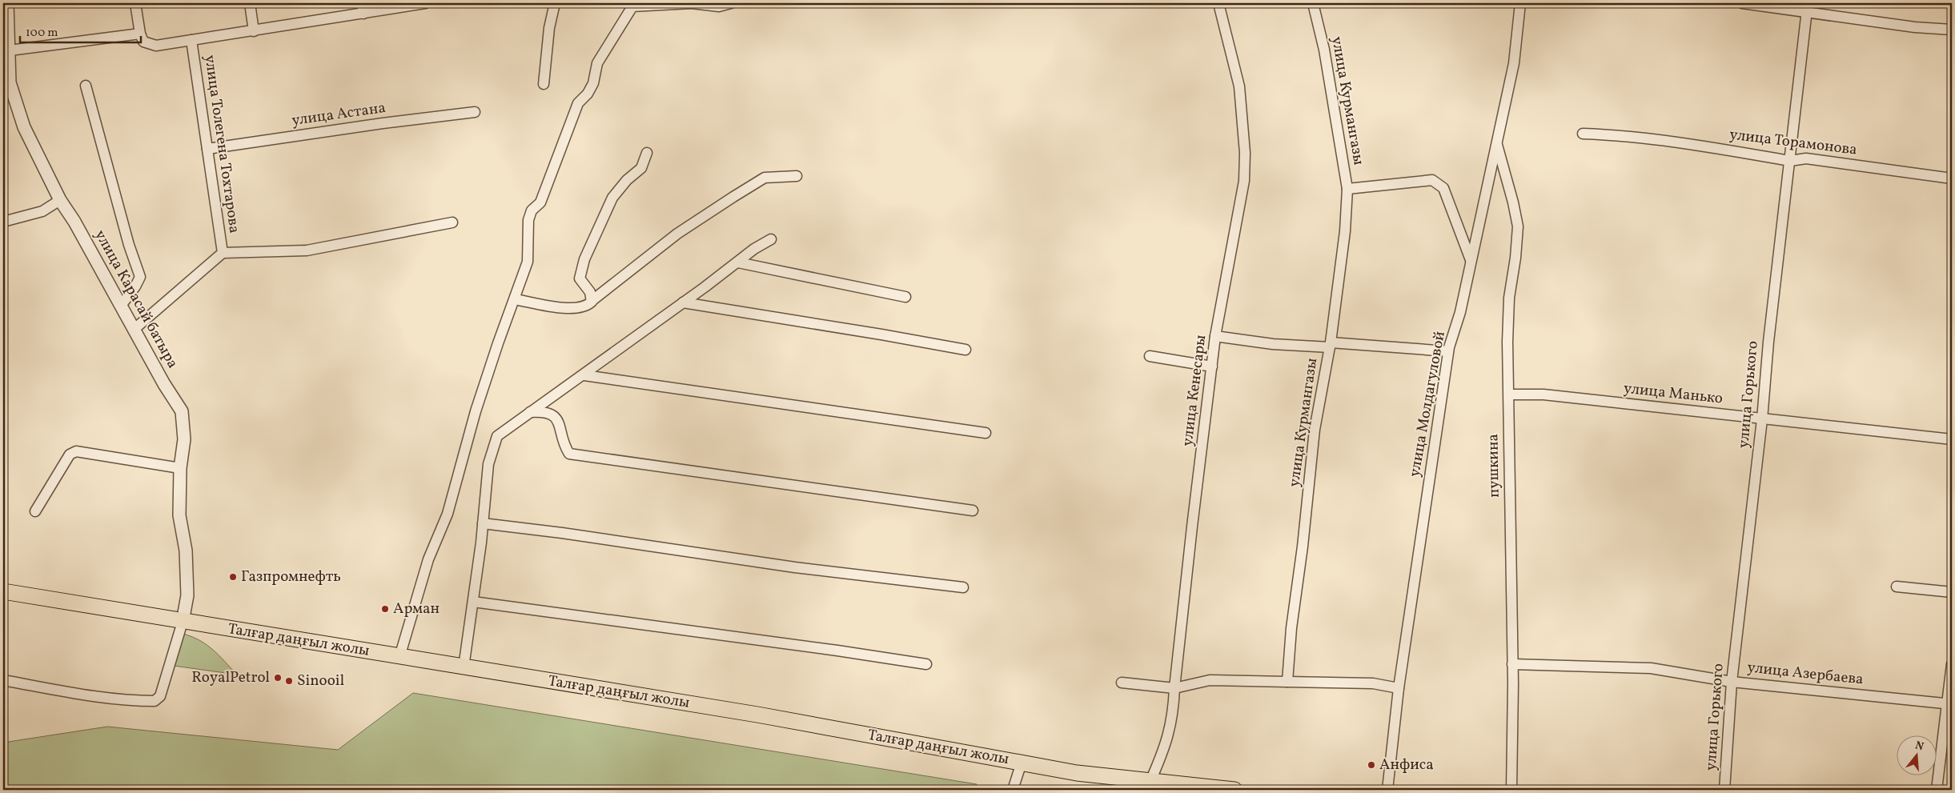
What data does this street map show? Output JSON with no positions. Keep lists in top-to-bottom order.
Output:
{
  "streets": {
    "main road": ["Талғар даңғыл жолы"],
    "street": [
      "улица Курмангазы",
      "улица Астана",
      "улица Торамонова",
      "улица Толегена Тохтарова",
      "улица Карасай батыра",
      "улица Кенесары",
      "улица Манько",
      "улица Горького",
      "улица Молдагуловой",
      "пушкина",
      "улица Азербаева"
    ]
  },
  "crossings": [
    ["улица Астана", "улица Толегена Тохтарова"],
    ["улица Торамонова", "улица Горького"],
    ["улица Толегена Тохтарова", "улица Карасай батыра"],
    ["улица Карасай батыра", "Талғар даңғыл жолы"],
    ["улица Кенесары", "Талғар даңғыл жолы"],
    ["улица Манько", "улица Горького"],
    ["улица Манько", "пушкина"],
    ["улица Горького", "улица Азербаева"],
    ["улица Молдагуловой", "пушкина"],
    ["пушкина", "улица Азербаева"]
  ],
  "places": [
    "Газпромнефть",
    "Арман",
    "RoyalPetrol",
    "Sinooil",
    "Анфиса"
  ],
  "scale_bar": "100 m",
  "north": "top"
}
